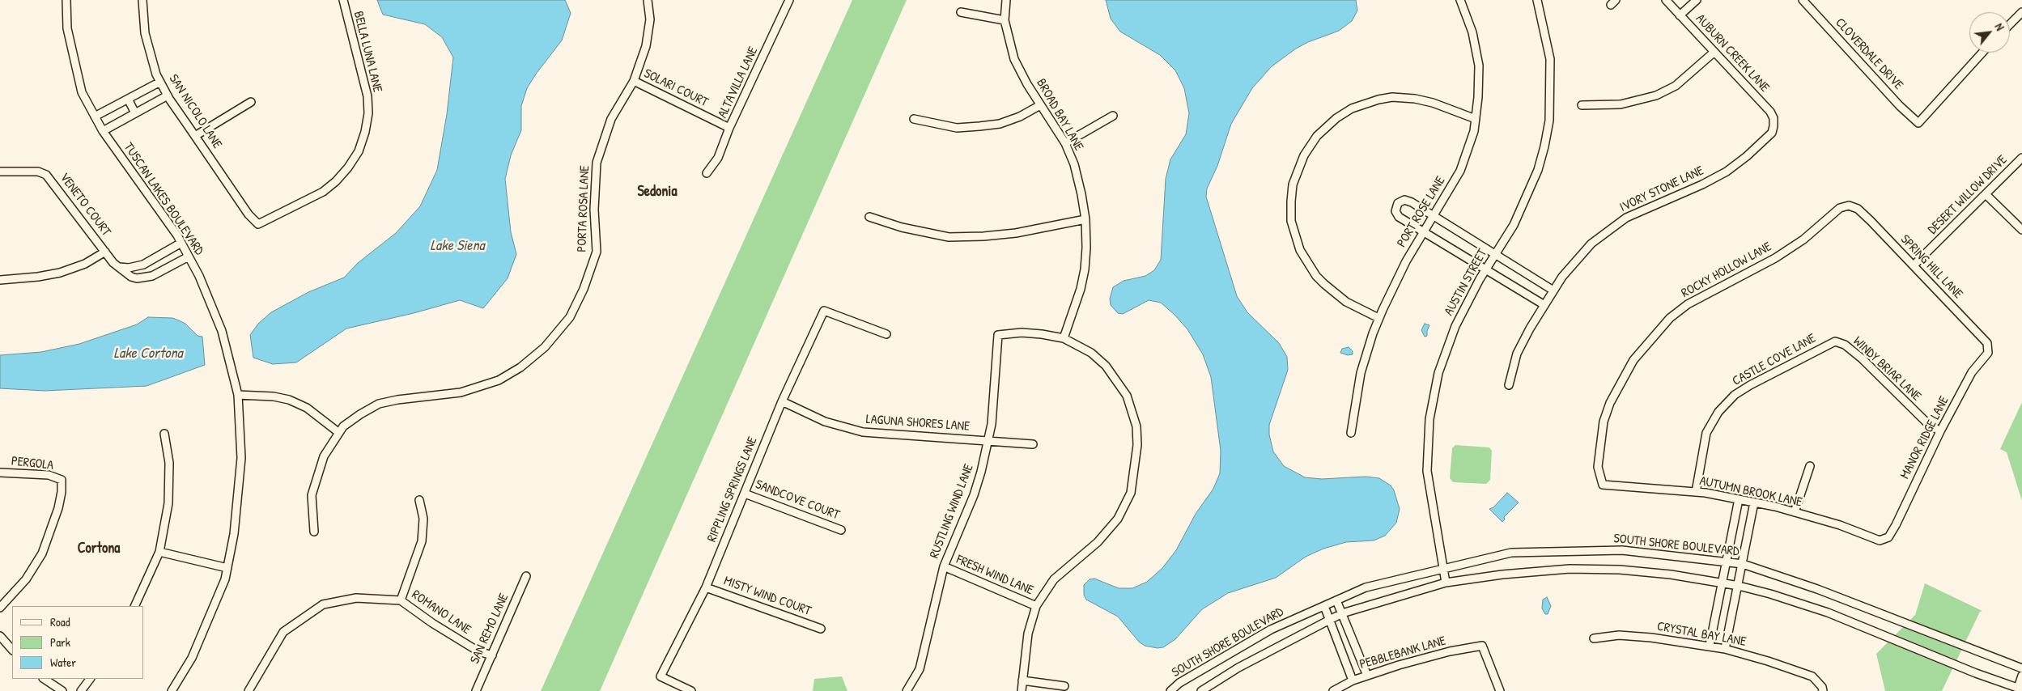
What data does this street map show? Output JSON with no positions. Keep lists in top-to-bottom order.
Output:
{
  "streets": {
    "street": [
      "BELLA LUNA LANE",
      "AUBURN CREEK LANE",
      "CLOVERDALE DRIVE",
      "ALTAVILLA LANE",
      "SOLARI COURT",
      "SAN NICOLO LANE",
      "BROAD BAY LANE",
      "IVORY STONE LANE",
      "DESERT WILLOW DRIVE",
      "TUSCAN LAKES BOULEVARD",
      "VENETO COURT",
      "PORTA ROSA LANE",
      "PORT ROSE LANE",
      "SPRING HILL LANE",
      "ROCKY HOLLOW LANE",
      "AUSTIN STREET",
      "CASTLE COVE LANE",
      "WINDY BRIAR LANE",
      "LAGUNA SHORES LANE",
      "MANOR RIDGE LANE",
      "PERGOLA",
      "RIPPLING SPRINGS LANE",
      "AUTUMN BROOK LANE",
      "SANDCOVE COURT",
      "RUSTLING WIND LANE",
      "SOUTH SHORE BOULEVARD",
      "FRESH WIND LANE",
      "MISTY WIND COURT",
      "ROMANO LANE",
      "SAN REMO LANE",
      "CRYSTAL BAY LANE",
      "PEBBLEBANK LANE"
    ]
  },
  "crossings": [
    ["BELLA LUNA LANE", "SAN NICOLO LANE"],
    ["AUBURN CREEK LANE", "IVORY STONE LANE"],
    ["ALTAVILLA LANE", "SOLARI COURT"],
    ["SOLARI COURT", "PORTA ROSA LANE"],
    ["BROAD BAY LANE", "RUSTLING WIND LANE"],
    ["DESERT WILLOW DRIVE", "SPRING HILL LANE"],
    ["TUSCAN LAKES BOULEVARD", "VENETO COURT"],
    ["SPRING HILL LANE", "ROCKY HOLLOW LANE"],
    ["SPRING HILL LANE", "MANOR RIDGE LANE"],
    ["ROCKY HOLLOW LANE", "AUTUMN BROOK LANE"],
    ["AUSTIN STREET", "SOUTH SHORE BOULEVARD"],
    ["CASTLE COVE LANE", "WINDY BRIAR LANE"],
    ["CASTLE COVE LANE", "AUTUMN BROOK LANE"],
    ["WINDY BRIAR LANE", "MANOR RIDGE LANE"],
    ["LAGUNA SHORES LANE", "RIPPLING SPRINGS LANE"],
    ["LAGUNA SHORES LANE", "RUSTLING WIND LANE"],
    ["MANOR RIDGE LANE", "AUTUMN BROOK LANE"],
    ["RIPPLING SPRINGS LANE", "SANDCOVE COURT"],
    ["RIPPLING SPRINGS LANE", "MISTY WIND COURT"],
    ["RUSTLING WIND LANE", "FRESH WIND LANE"],
    ["ROMANO LANE", "SAN REMO LANE"]
  ],
  "districts": ["Sedonia", "Cortona"],
  "water": ["Lake Siena", "Lake Cortona"],
  "legend": ["Road", "Park", "Water"],
  "north": "top right"
}
